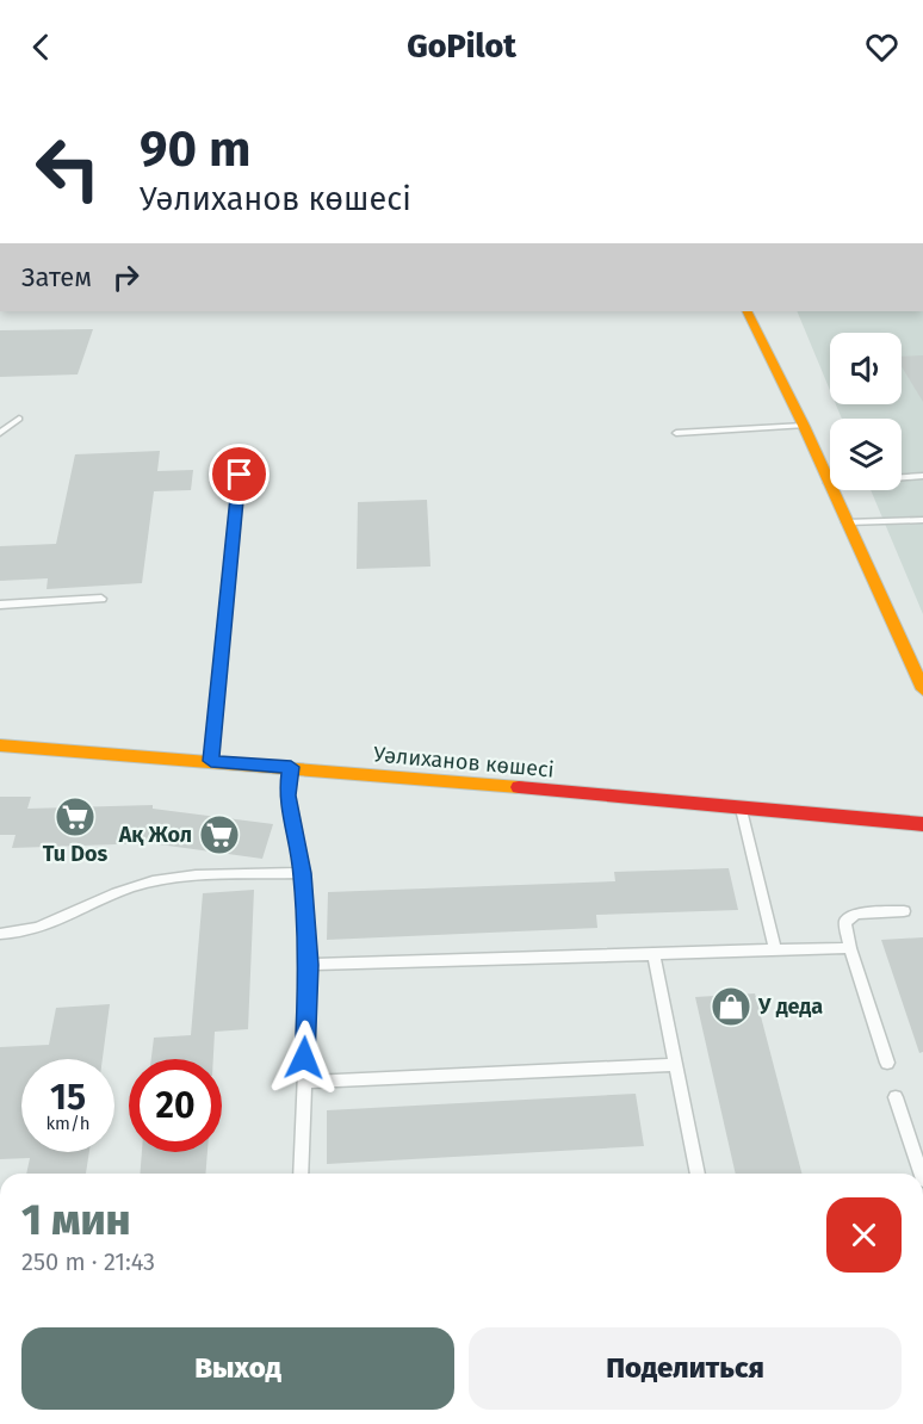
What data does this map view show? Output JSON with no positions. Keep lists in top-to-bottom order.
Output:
{
  "streets": {
    "main road": ["Уәлиханов көшесі"]
  },
  "places": {
    "supermarket": ["Tu Dos", "Ақ Жол"],
    "shop": ["У деда"]
  },
  "page": {
    "header": "GoPilot",
    "turn": ["90 m", "Уәлиханов көшесі"],
    "then": "Затем",
    "speed": "15 km/h",
    "limit": "20",
    "heading": ["1 мин", "250 m · 21:43"],
    "buttons": ["Выход", "Поделиться"]
  }
}
